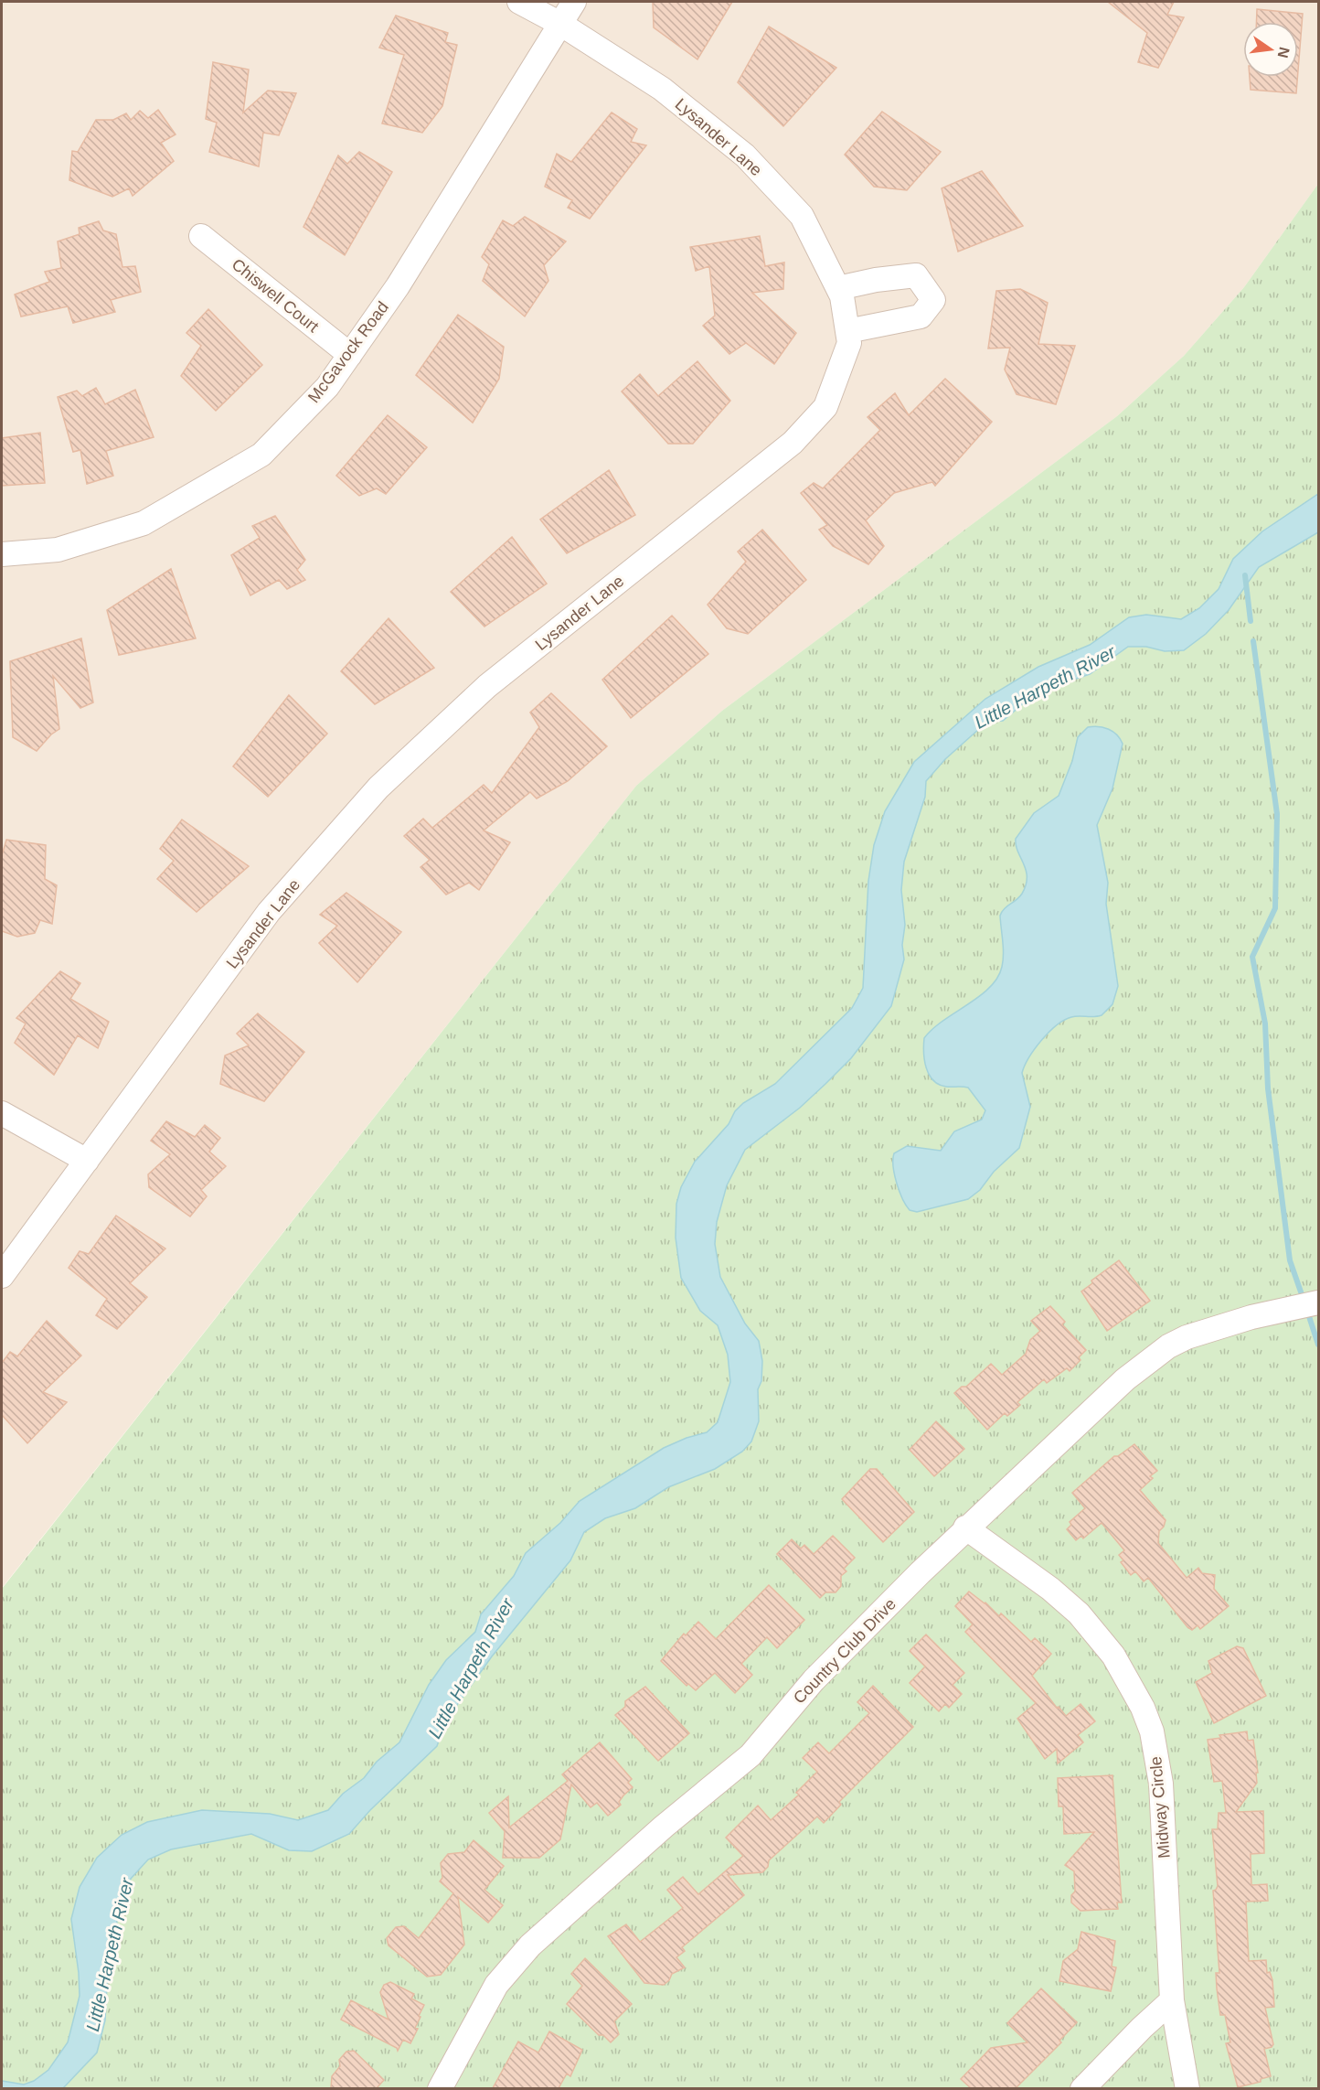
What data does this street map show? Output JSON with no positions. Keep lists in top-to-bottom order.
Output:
{
  "streets": {
    "street": [
      "Lysander Lane",
      "Chiswell Court",
      "McGavock Road",
      "Country Club Drive",
      "Midway Circle"
    ]
  },
  "crossings": [
    ["Lysander Lane", "McGavock Road"],
    ["Chiswell Court", "McGavock Road"],
    ["Country Club Drive", "Midway Circle"]
  ],
  "water": ["Little Harpeth River"],
  "north": "right"
}
